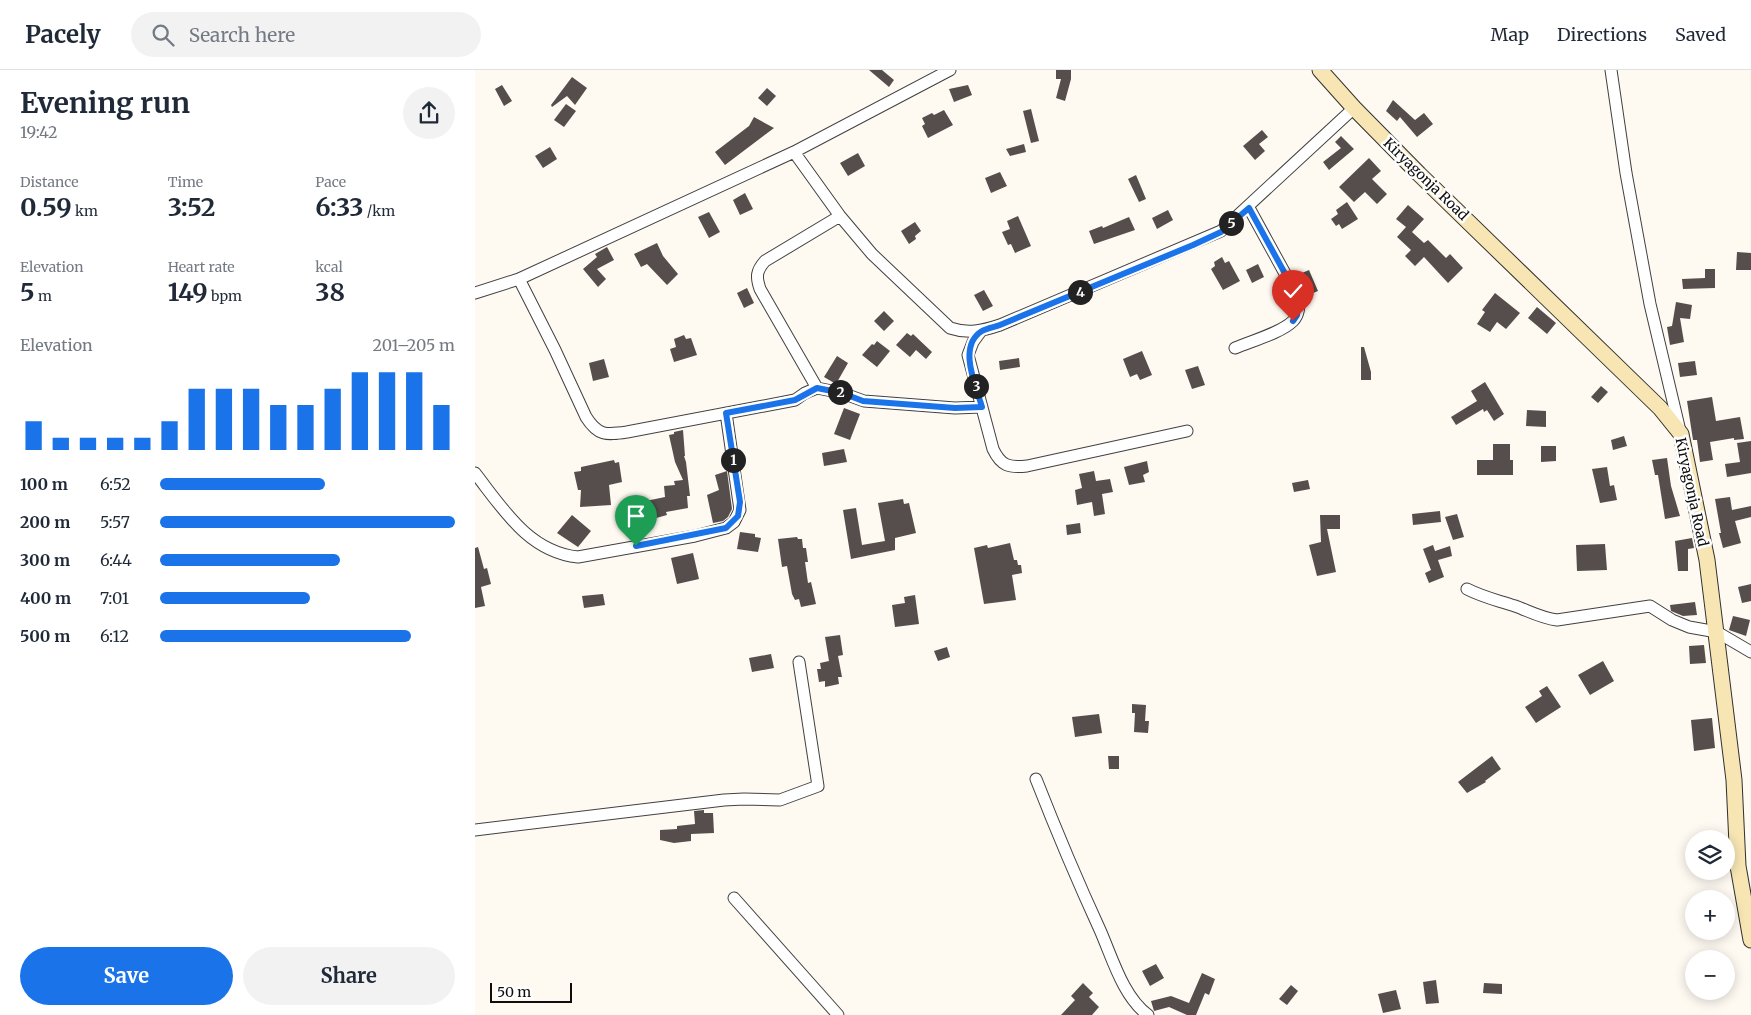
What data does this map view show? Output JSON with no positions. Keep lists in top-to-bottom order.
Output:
{
  "streets": {
    "street": ["Kiryagonja Road"]
  },
  "scale_bar": "50 m",
  "page": {
    "header": "Pacely",
    "search": "Search here",
    "nav": ["Map", "Directions", "Saved"],
    "heading": ["Evening run", "19:42"],
    "stats": [
      ["Distance", "0.59 km"],
      ["Time", "3:52"],
      ["Pace", "6:33 /km"],
      ["Elevation", "5 m"],
      ["Heart rate", "149 bpm"],
      ["kcal", "38"]
    ],
    "pins": [
      "5",
      "4",
      "3",
      "2",
      "1"
    ],
    "chart": ["Elevation", "201–205 m"],
    "list": [
      {
        "name": "100 m",
        "note": "6:52"
      },
      {
        "name": "200 m",
        "note": "5:57"
      },
      {
        "name": "300 m",
        "note": "6:44"
      },
      {
        "name": "400 m",
        "note": "7:01"
      },
      {
        "name": "500 m",
        "note": "6:12"
      }
    ],
    "map_buttons": ["+", "−"],
    "buttons": ["Save", "Share"],
    "scale": "50 m"
  }
}
